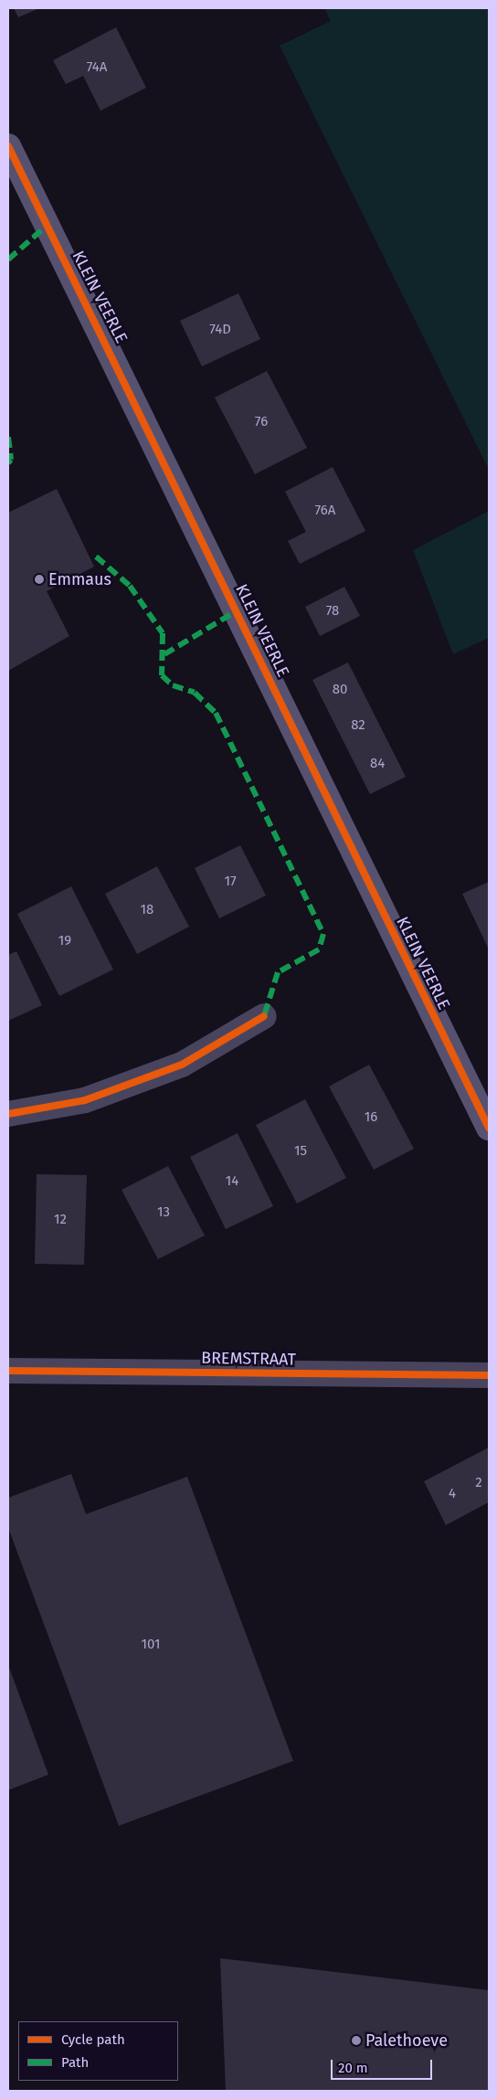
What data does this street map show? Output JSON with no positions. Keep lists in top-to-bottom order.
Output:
{
  "streets": {
    "main road": ["KLEIN VEERLE"],
    "street": ["BREMSTRAAT"]
  },
  "places": ["Emmaus", "Palethoeve"],
  "house_numbers": [
    "74A",
    "74D",
    "76",
    "76A",
    "78",
    "80",
    "82",
    "84",
    "17",
    "18",
    "19",
    "16",
    "15",
    "14",
    "13",
    "12",
    "2",
    "4",
    "101"
  ],
  "legend": ["Cycle path", "Path"],
  "scale_bar": "20 m"
}
